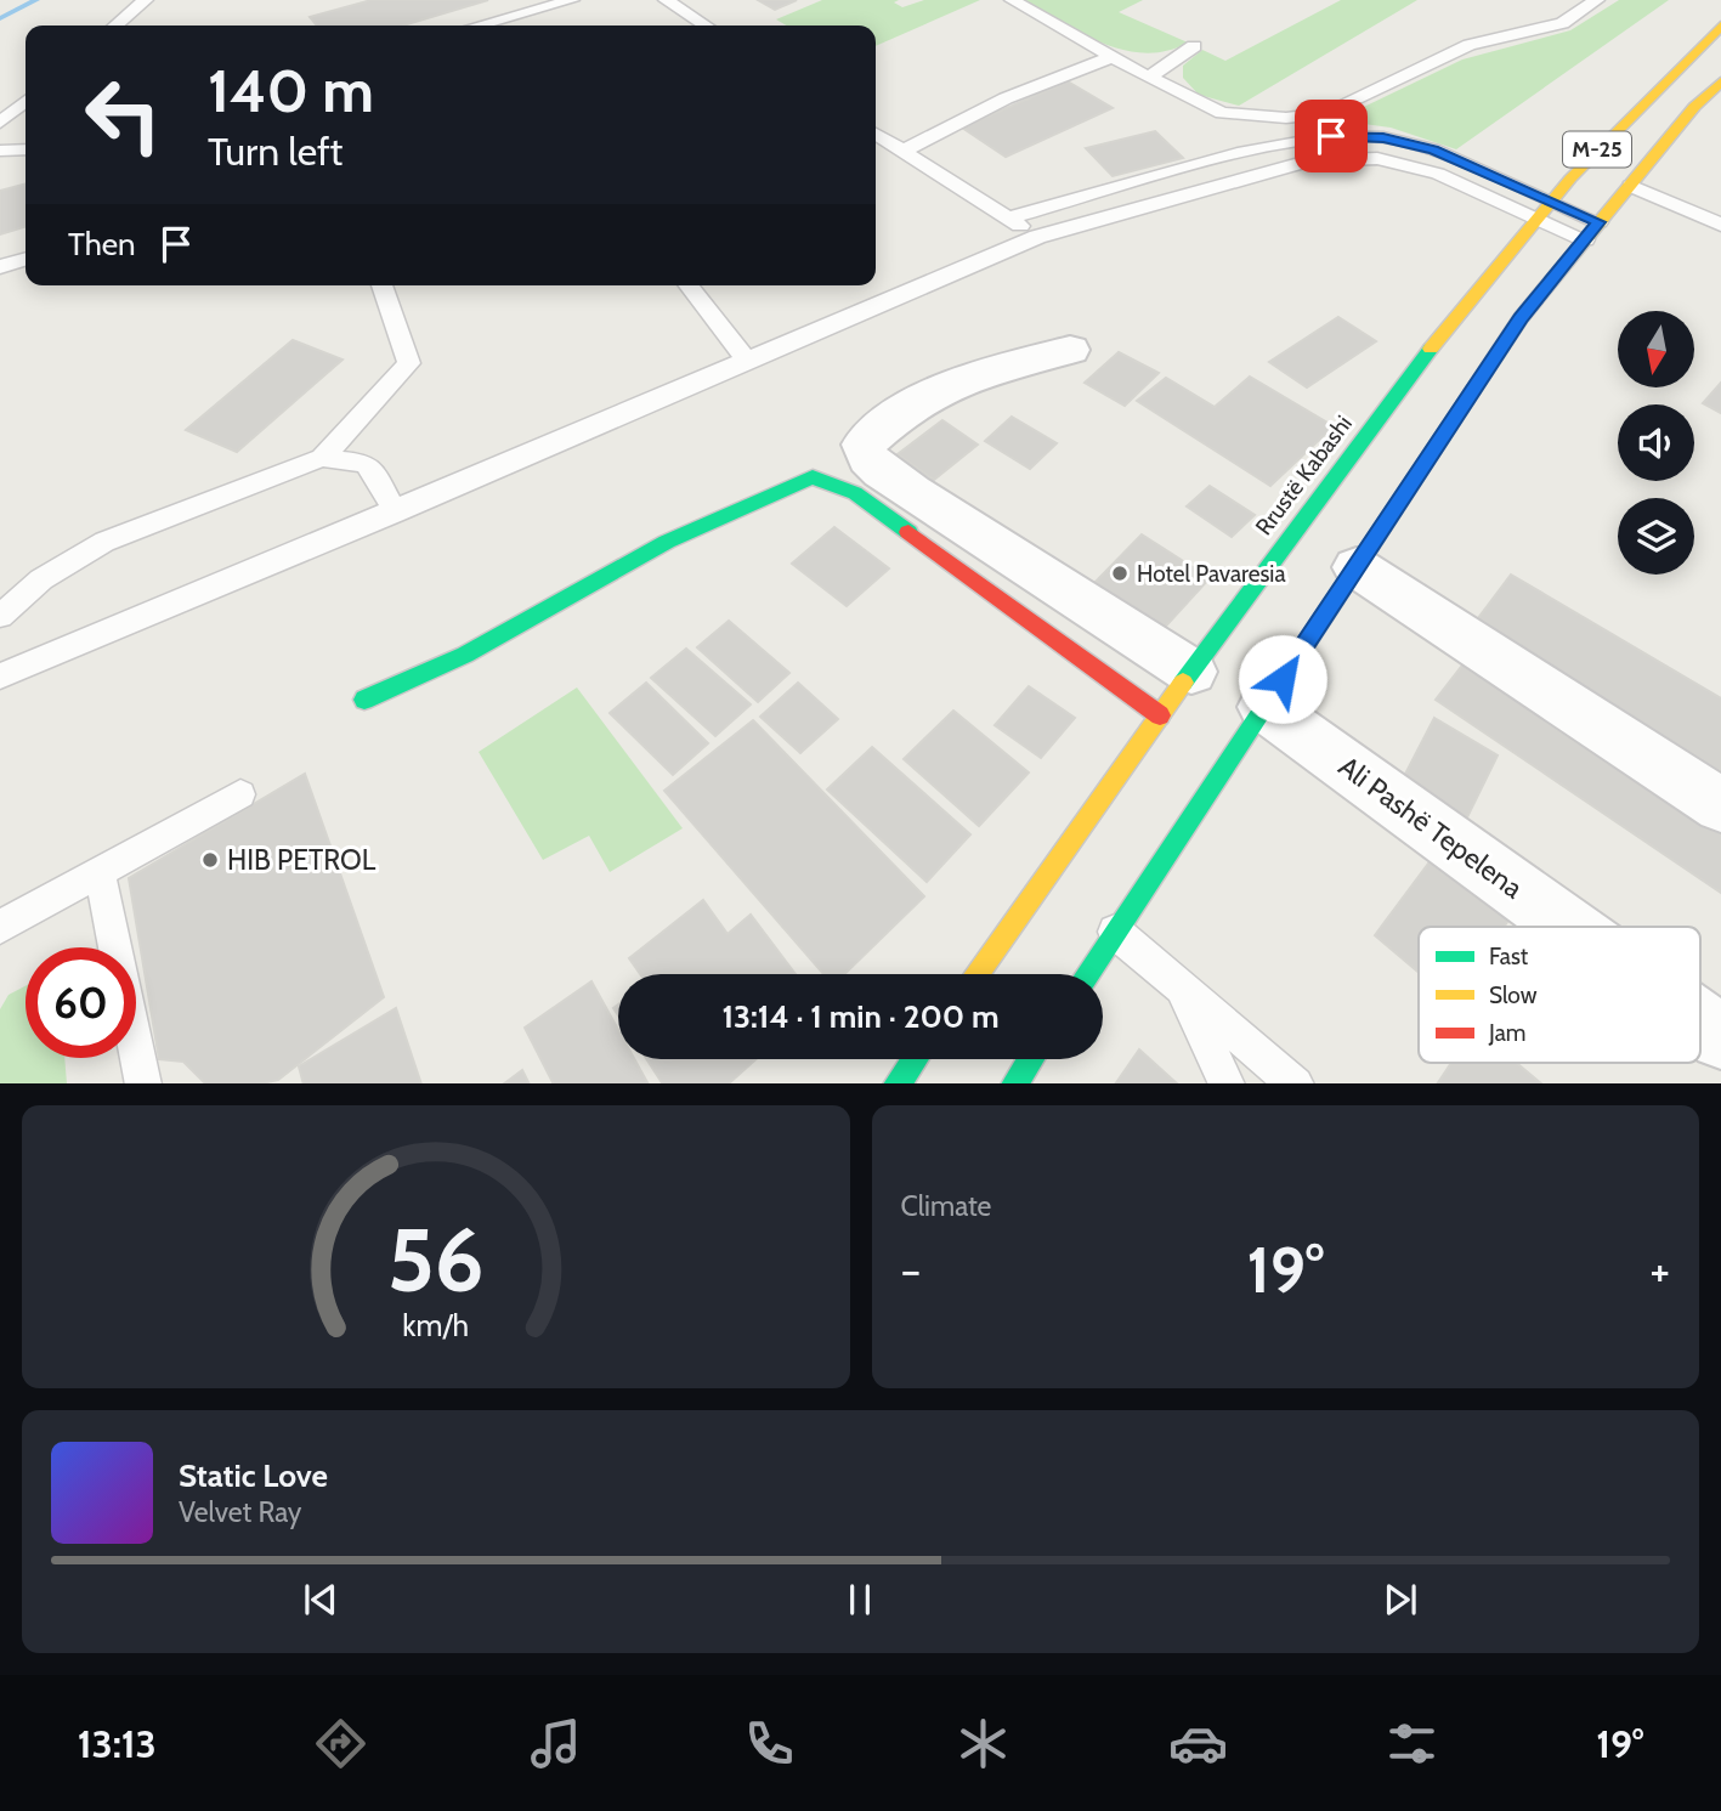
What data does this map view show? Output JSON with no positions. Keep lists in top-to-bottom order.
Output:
{
  "streets": {
    "main road": ["M-25", "Rrustë Kabashi"],
    "street": ["Ali Pashë Tepelena"]
  },
  "crossings": [
    ["M-25", "Ali Pashë Tepelena"]
  ],
  "places": ["Hotel Pavaresia", "HIB PETROL"],
  "legend": ["Fast", "Slow", "Jam"],
  "north": "bottom",
  "page": {
    "turn": ["140 m", "Turn left"],
    "then": "Then",
    "limit": "60",
    "trip": "13:14 · 1 min · 200 m",
    "tile": "Climate",
    "heat": ["−", "19°", "+"],
    "song": ["Static Love", "Velvet Ray"],
    "tabs": ["13:13", "19°"],
    "gauge": ["56", "km/h"]
  }
}
